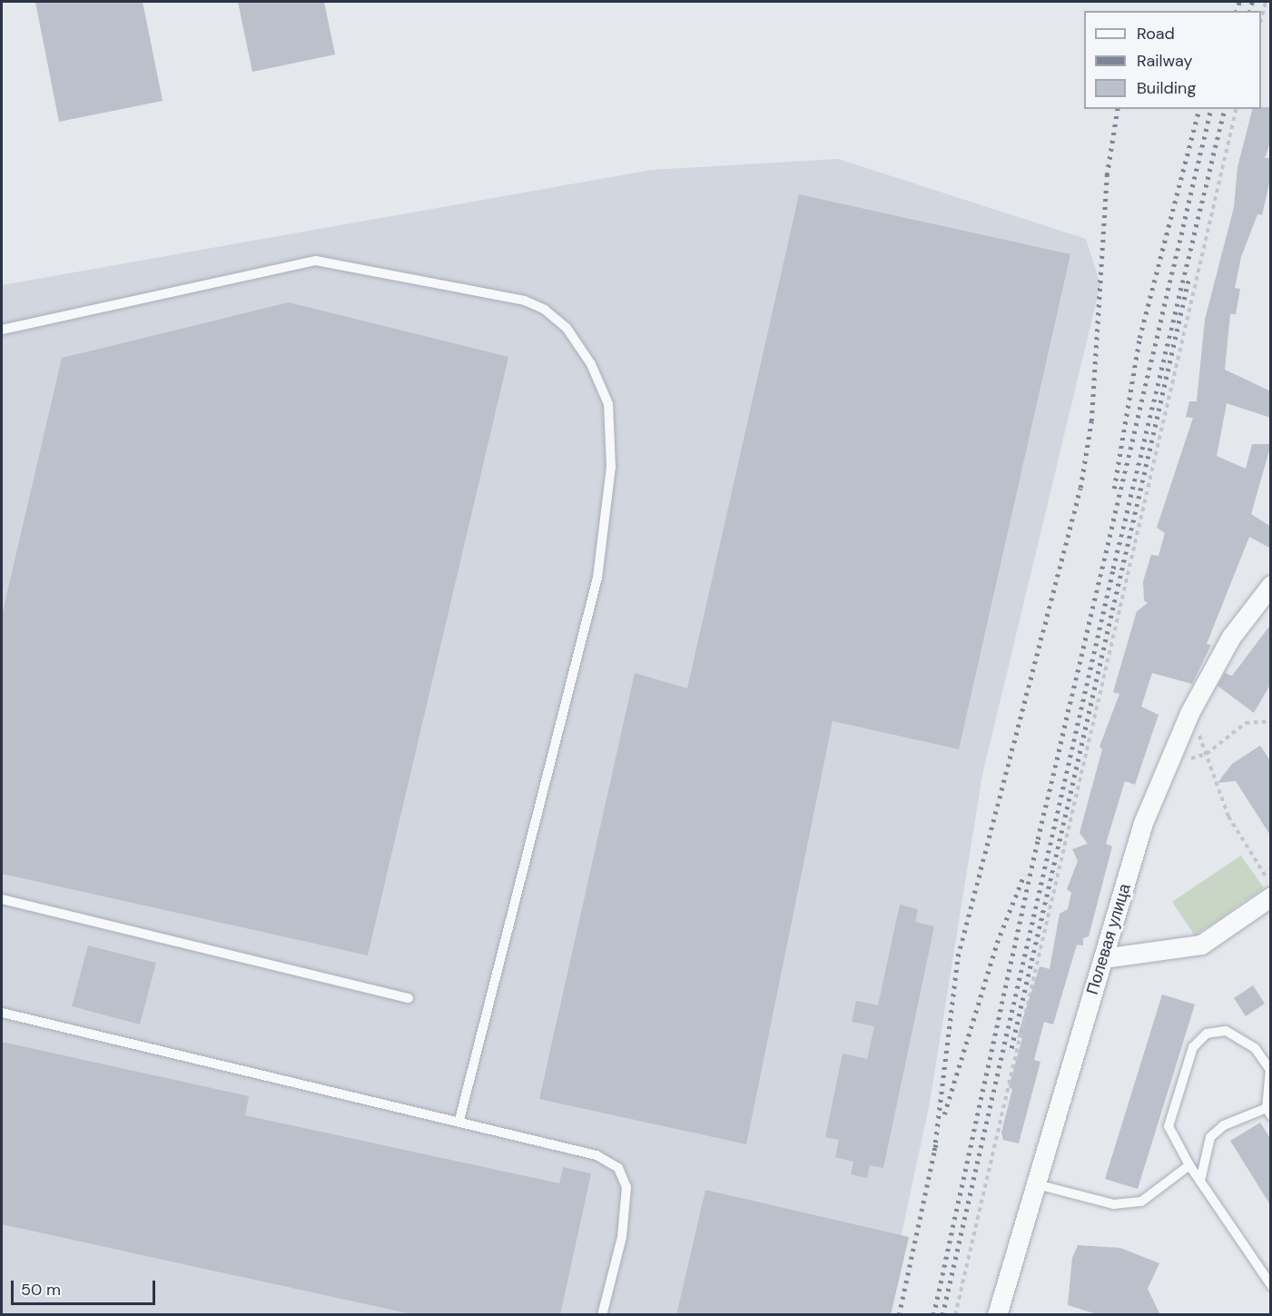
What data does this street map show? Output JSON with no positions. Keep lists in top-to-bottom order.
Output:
{
  "streets": {
    "street": ["Полевая улица"]
  },
  "legend": ["Road", "Railway", "Building"],
  "scale_bar": "50 m"
}
